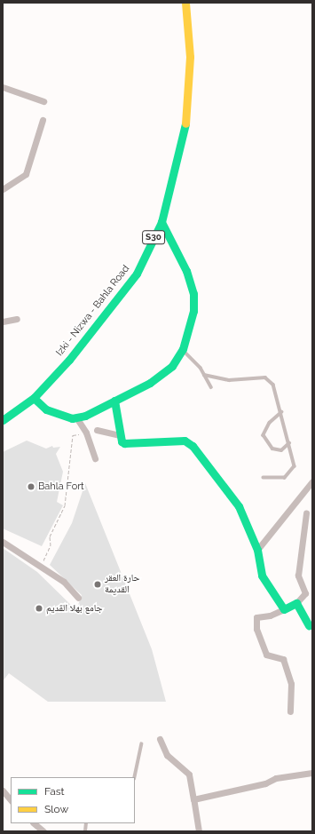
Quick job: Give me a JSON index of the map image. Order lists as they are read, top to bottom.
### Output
{
  "streets": {
    "street": ["S30", "Izki - Nizwa - Bahla Road"]
  },
  "places": ["Bahla Fort", "حارة العقر القديمة", "جامع بهلا القديم"],
  "legend": ["Fast", "Slow"]
}
